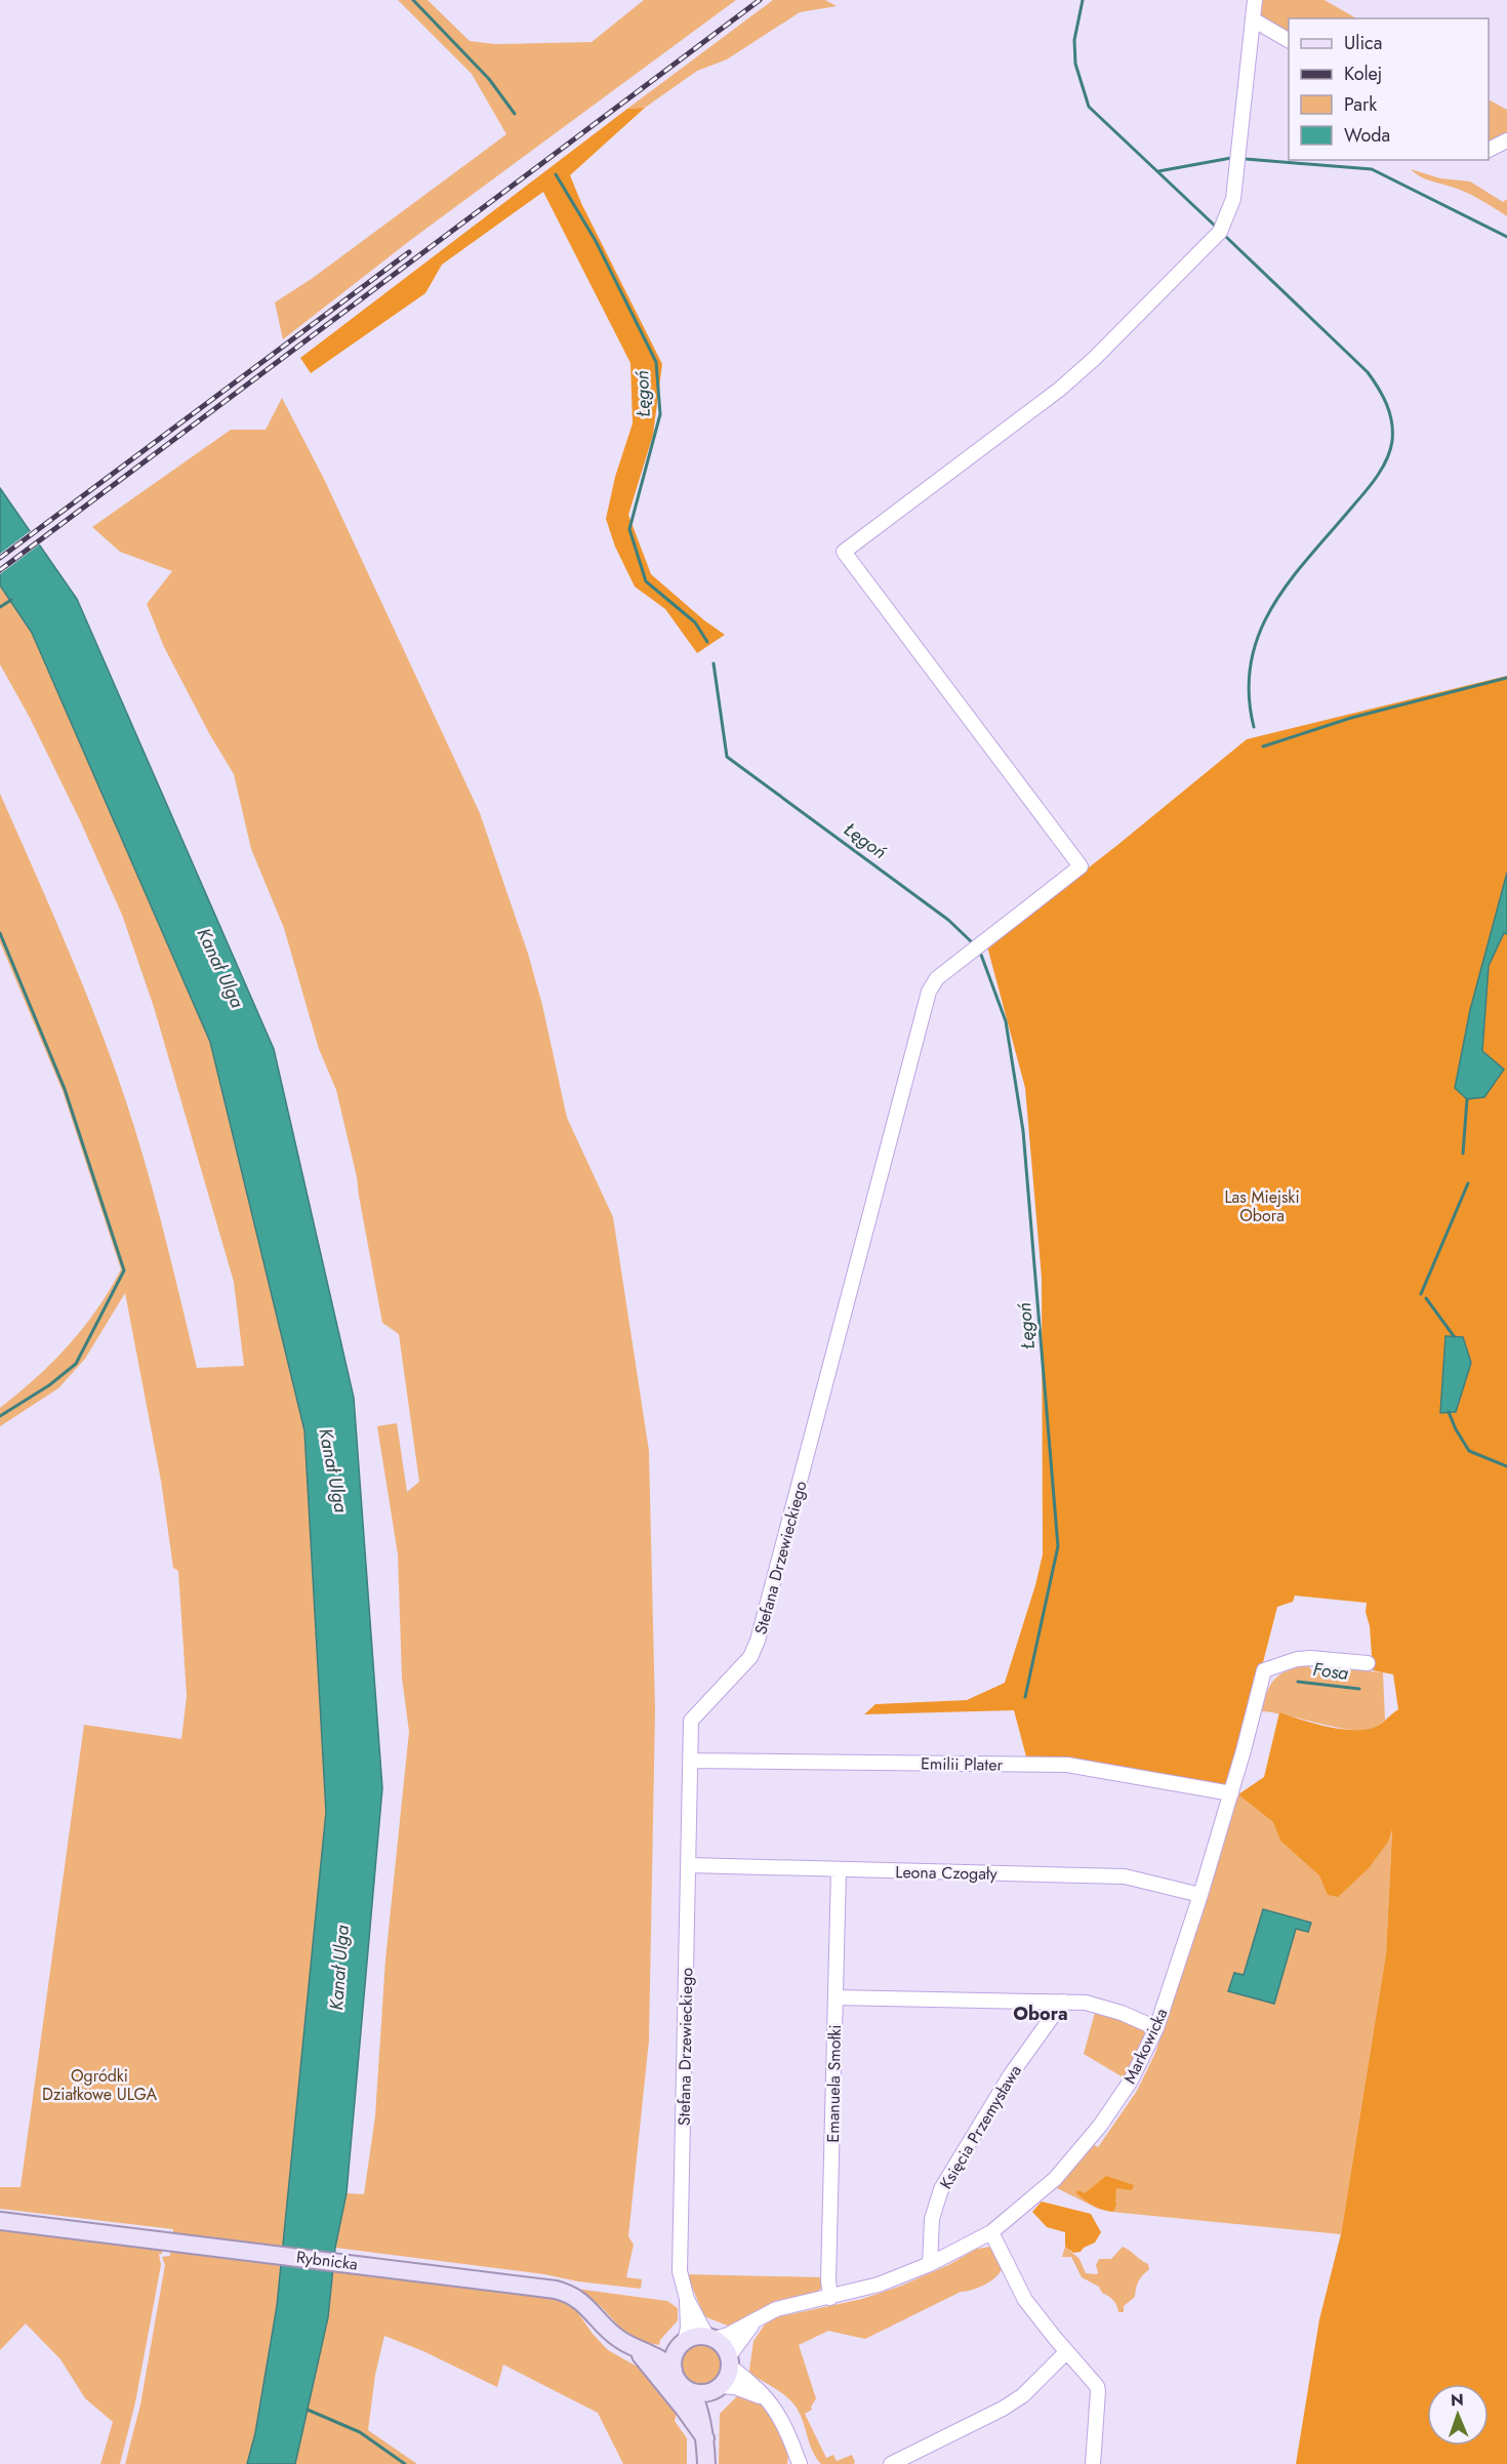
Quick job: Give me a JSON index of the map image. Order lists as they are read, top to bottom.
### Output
{
  "streets": {
    "main road": ["Rybnicka"],
    "street": [
      "Stefana Drzewieckiego",
      "Emilii Plater",
      "Leona Czogały",
      "Markowicka",
      "Emanuela Smołki",
      "Księcia Przemysława"
    ]
  },
  "crossings": [
    ["Stefana Drzewieckiego", "Emilii Plater"],
    ["Stefana Drzewieckiego", "Leona Czogały"],
    ["Stefana Drzewieckiego", "Markowicka"],
    ["Stefana Drzewieckiego", "Rybnicka"],
    ["Emilii Plater", "Markowicka"],
    ["Leona Czogały", "Markowicka"],
    ["Leona Czogały", "Emanuela Smołki"],
    ["Markowicka", "Emanuela Smołki"],
    ["Markowicka", "Księcia Przemysława"],
    ["Markowicka", "Rybnicka"]
  ],
  "districts": ["Obora"],
  "water": ["Łęgoń", "Kanał Ulga", "Fosa"],
  "parks": ["Las Miejski Obora", "Ogródki Działkowe ULGA"],
  "legend": [
    "Ulica",
    "Kolej",
    "Park",
    "Woda"
  ],
  "north": "top"
}
